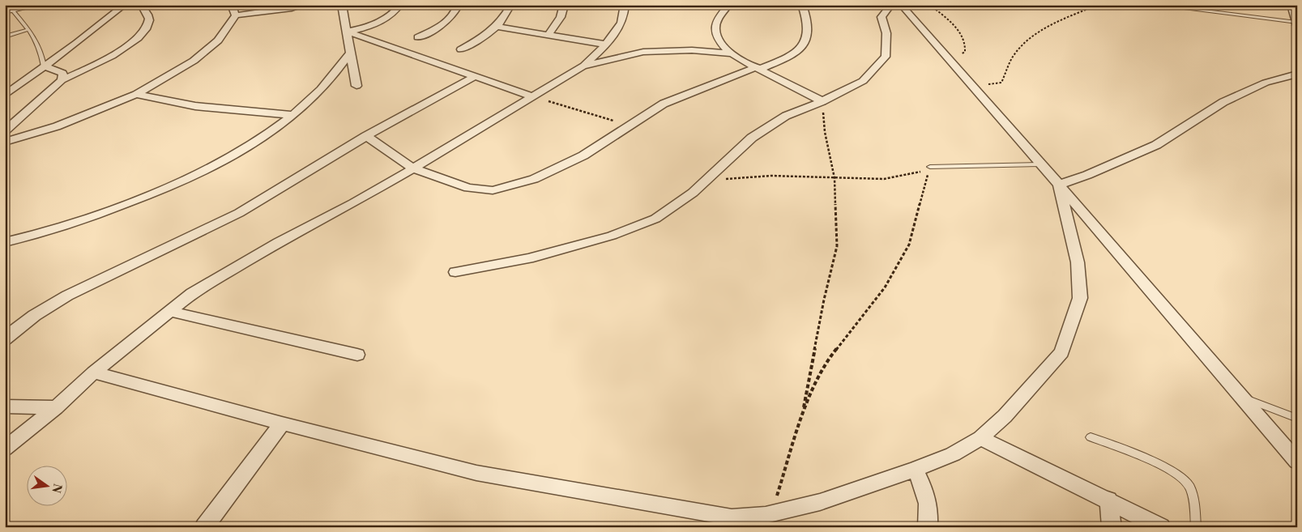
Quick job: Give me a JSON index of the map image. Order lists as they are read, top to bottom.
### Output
{
  "north": "right"
}
